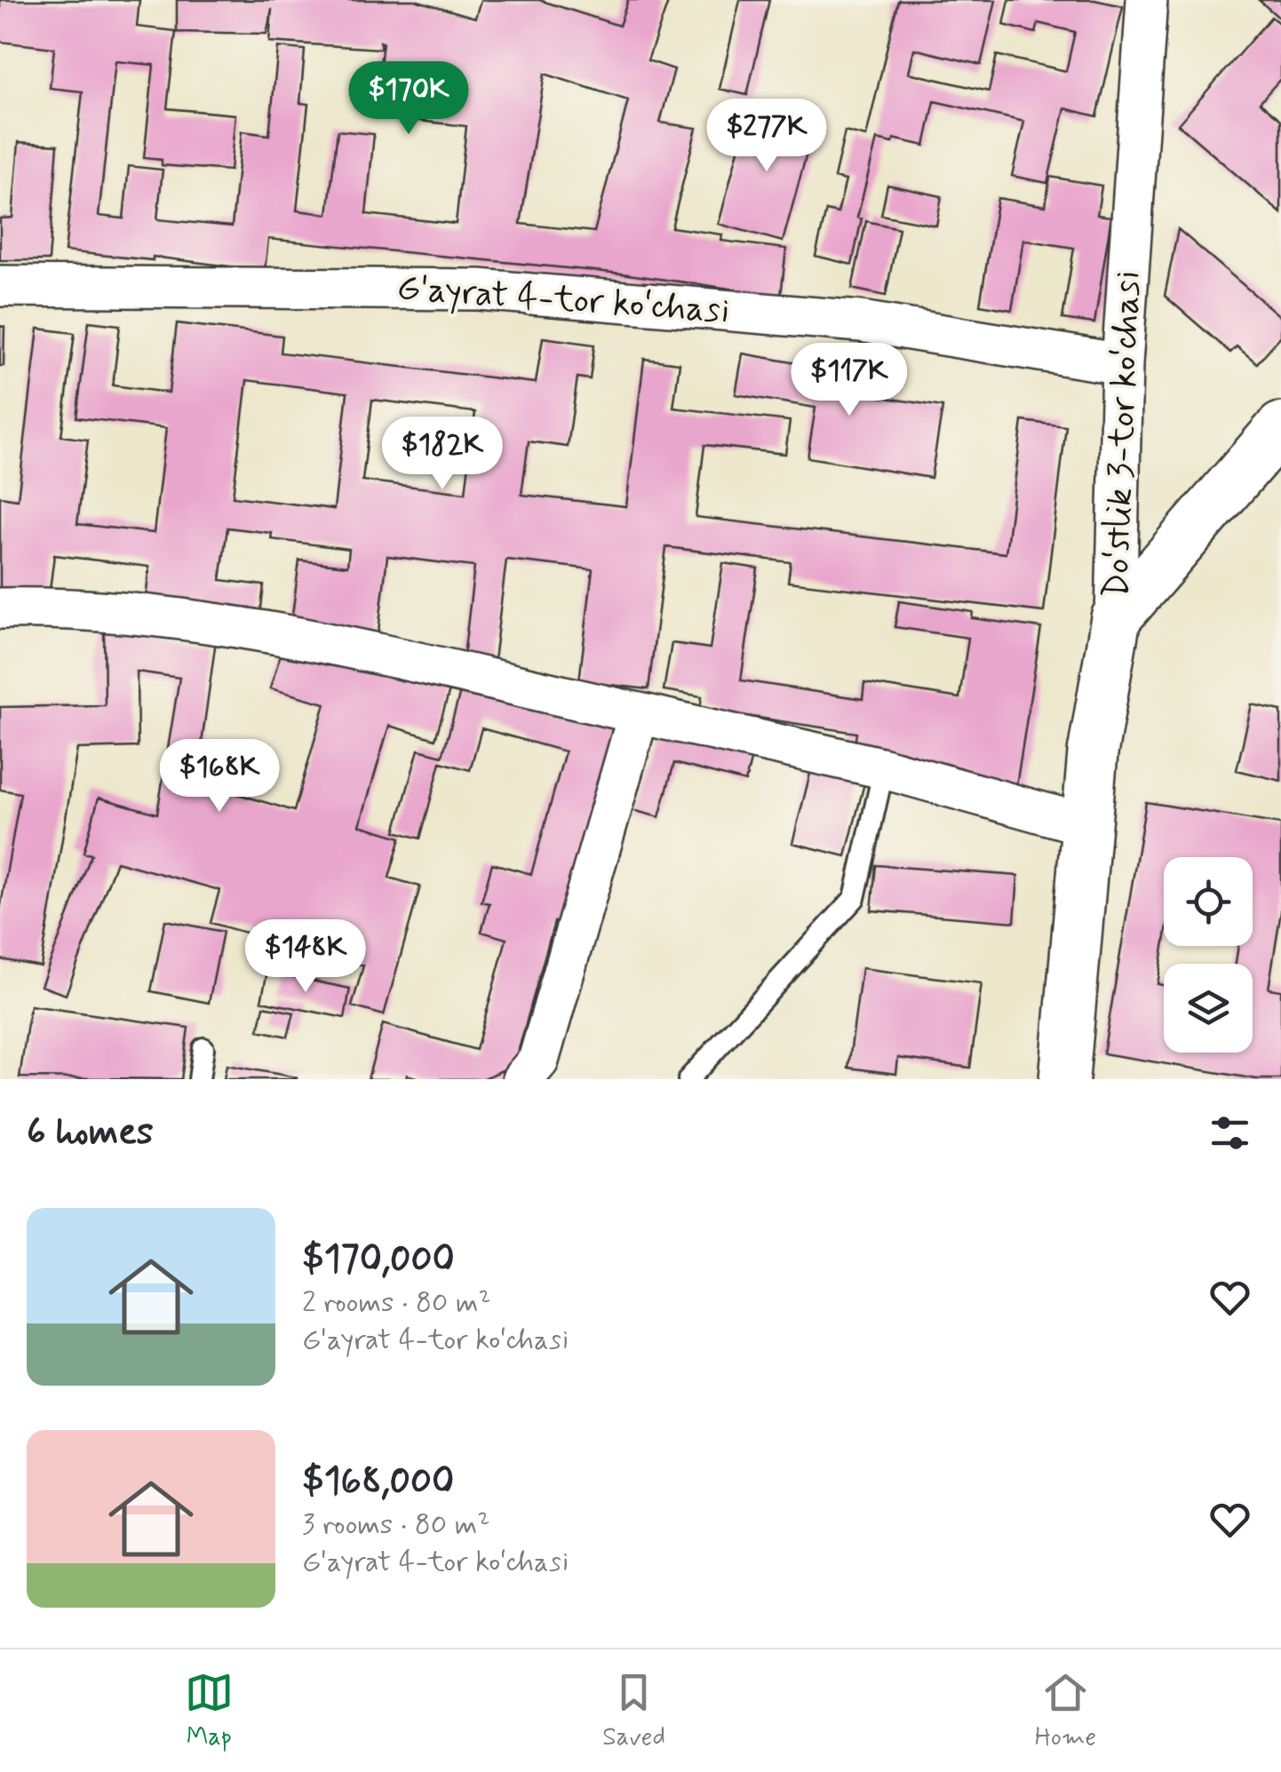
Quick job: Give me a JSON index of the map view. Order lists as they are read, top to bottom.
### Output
{
  "streets": {
    "street": ["G'ayrat 4-tor koʻchasi", "Doʻstlik 3-tor koʻchasi"]
  },
  "crossings": [
    ["G'ayrat 4-tor koʻchasi", "Doʻstlik 3-tor koʻchasi"]
  ],
  "page": {
    "price": [
      "$170K",
      "$277K",
      "$117K",
      "$182K",
      "$168K",
      "$148K"
    ],
    "heading": "6 homes",
    "list": [
      {
        "name": "$170,000",
        "note": "2 rooms · 80 m² · G'ayrat 4-tor koʻchasi"
      },
      {
        "name": "$168,000",
        "note": "3 rooms · 80 m² · G'ayrat 4-tor koʻchasi"
      }
    ],
    "tabs": ["Map", "Saved", "Home"]
  }
}
